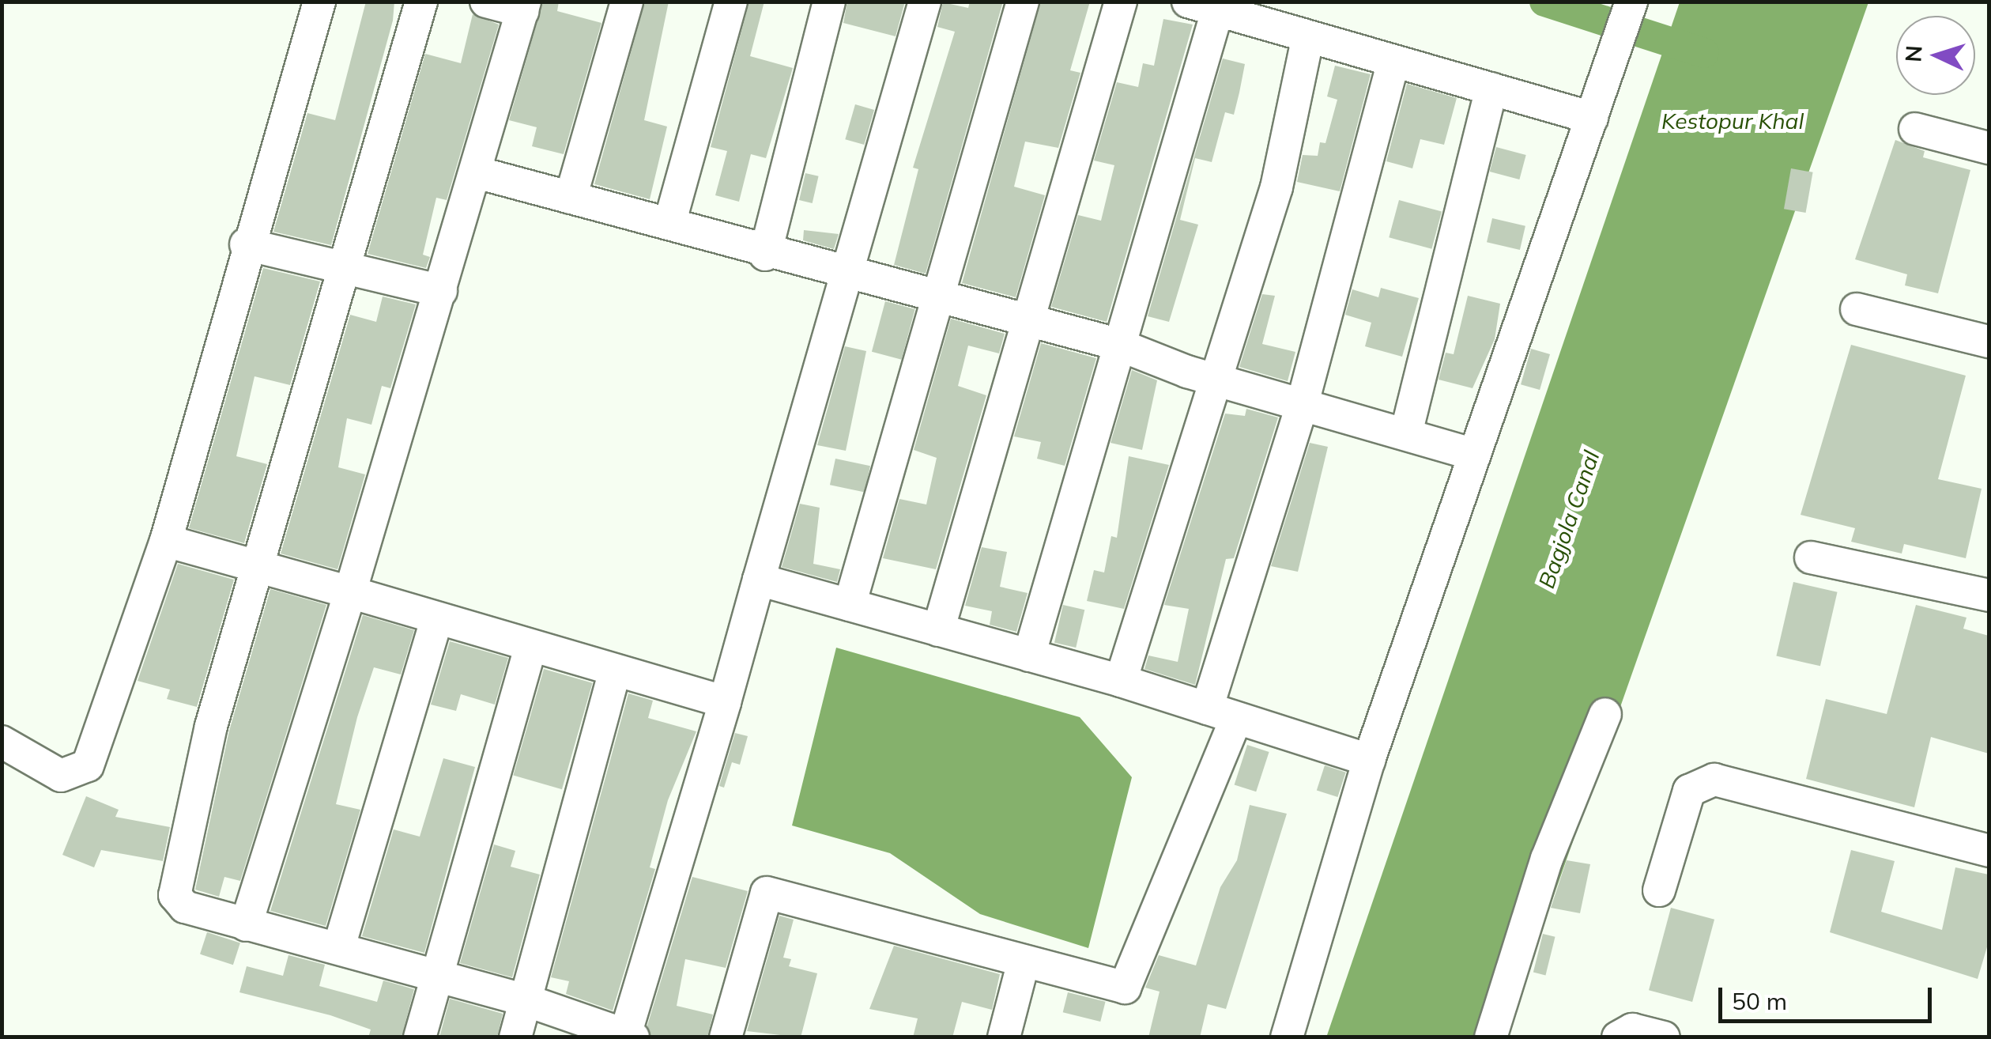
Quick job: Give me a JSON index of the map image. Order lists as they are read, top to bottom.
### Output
{
  "water": ["Kestopur Khal", "Bagjola Canal"],
  "scale_bar": "50 m",
  "north": "left"
}
